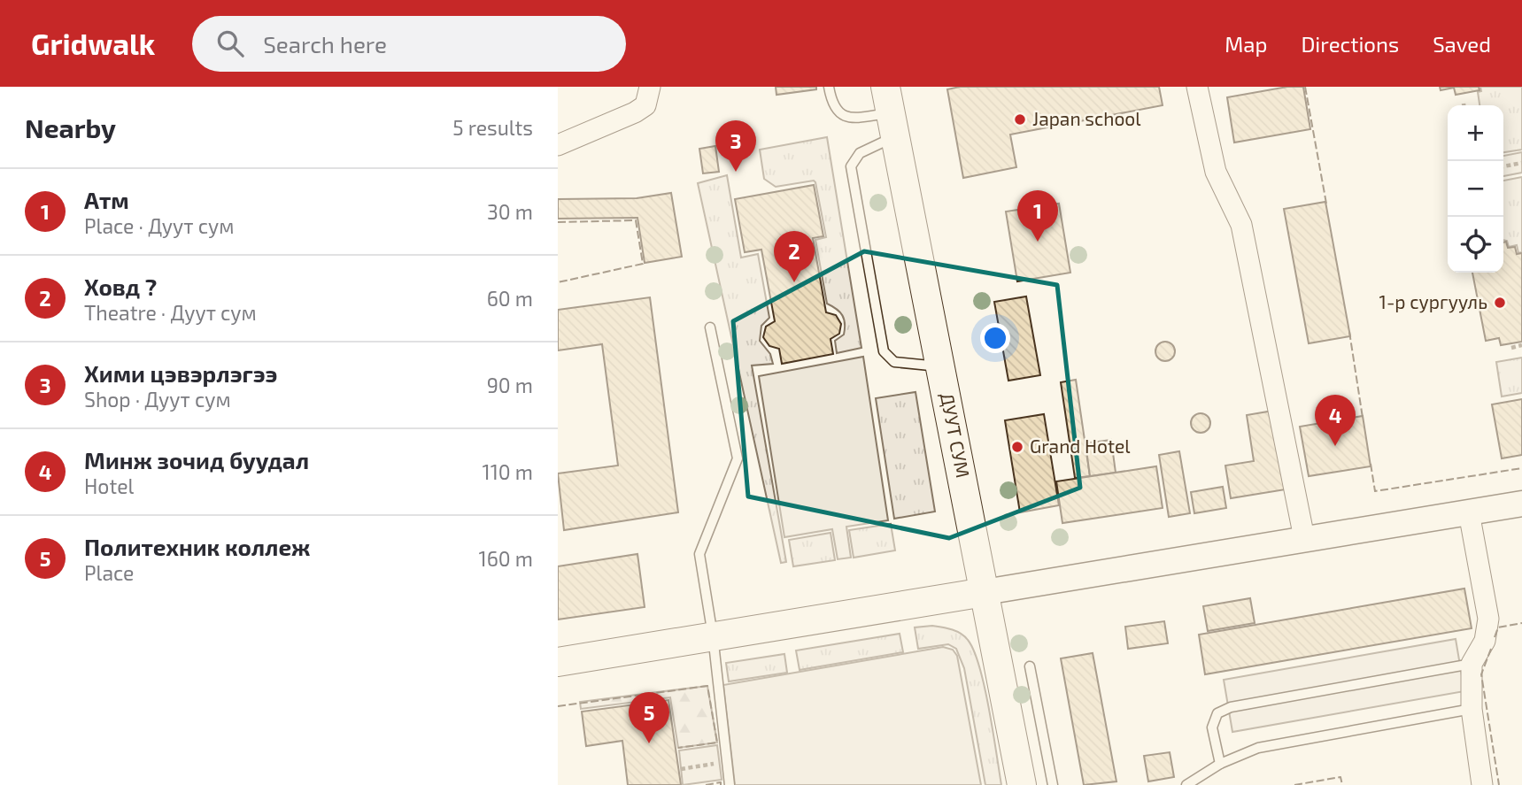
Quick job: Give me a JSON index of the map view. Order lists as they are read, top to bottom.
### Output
{
  "streets": {
    "main road": ["ДУУТ СУМ"]
  },
  "places": ["Japan school", "1-р сургууль", "Grand Hotel"],
  "page": {
    "header": "Gridwalk",
    "search": "Search here",
    "nav": ["Map", "Directions", "Saved"],
    "heading": ["Nearby", "5 results"],
    "map_buttons": ["+", "−"],
    "pins": [
      "3",
      "1",
      "2",
      "4",
      "5"
    ],
    "list": [
      {
        "mark": "1",
        "name": "Атм",
        "note": "Place · Дуут сум",
        "value": "30 m"
      },
      {
        "mark": "2",
        "name": "Ховд ?",
        "note": "Theatre · Дуут сум",
        "value": "60 m"
      },
      {
        "mark": "3",
        "name": "Хими цэвэрлэгээ",
        "note": "Shop · Дуут сум",
        "value": "90 m"
      },
      {
        "mark": "4",
        "name": "Минж зочид буудал",
        "note": "Hotel",
        "value": "110 m"
      },
      {
        "mark": "5",
        "name": "Политехник коллеж",
        "note": "Place",
        "value": "160 m"
      }
    ]
  }
}
